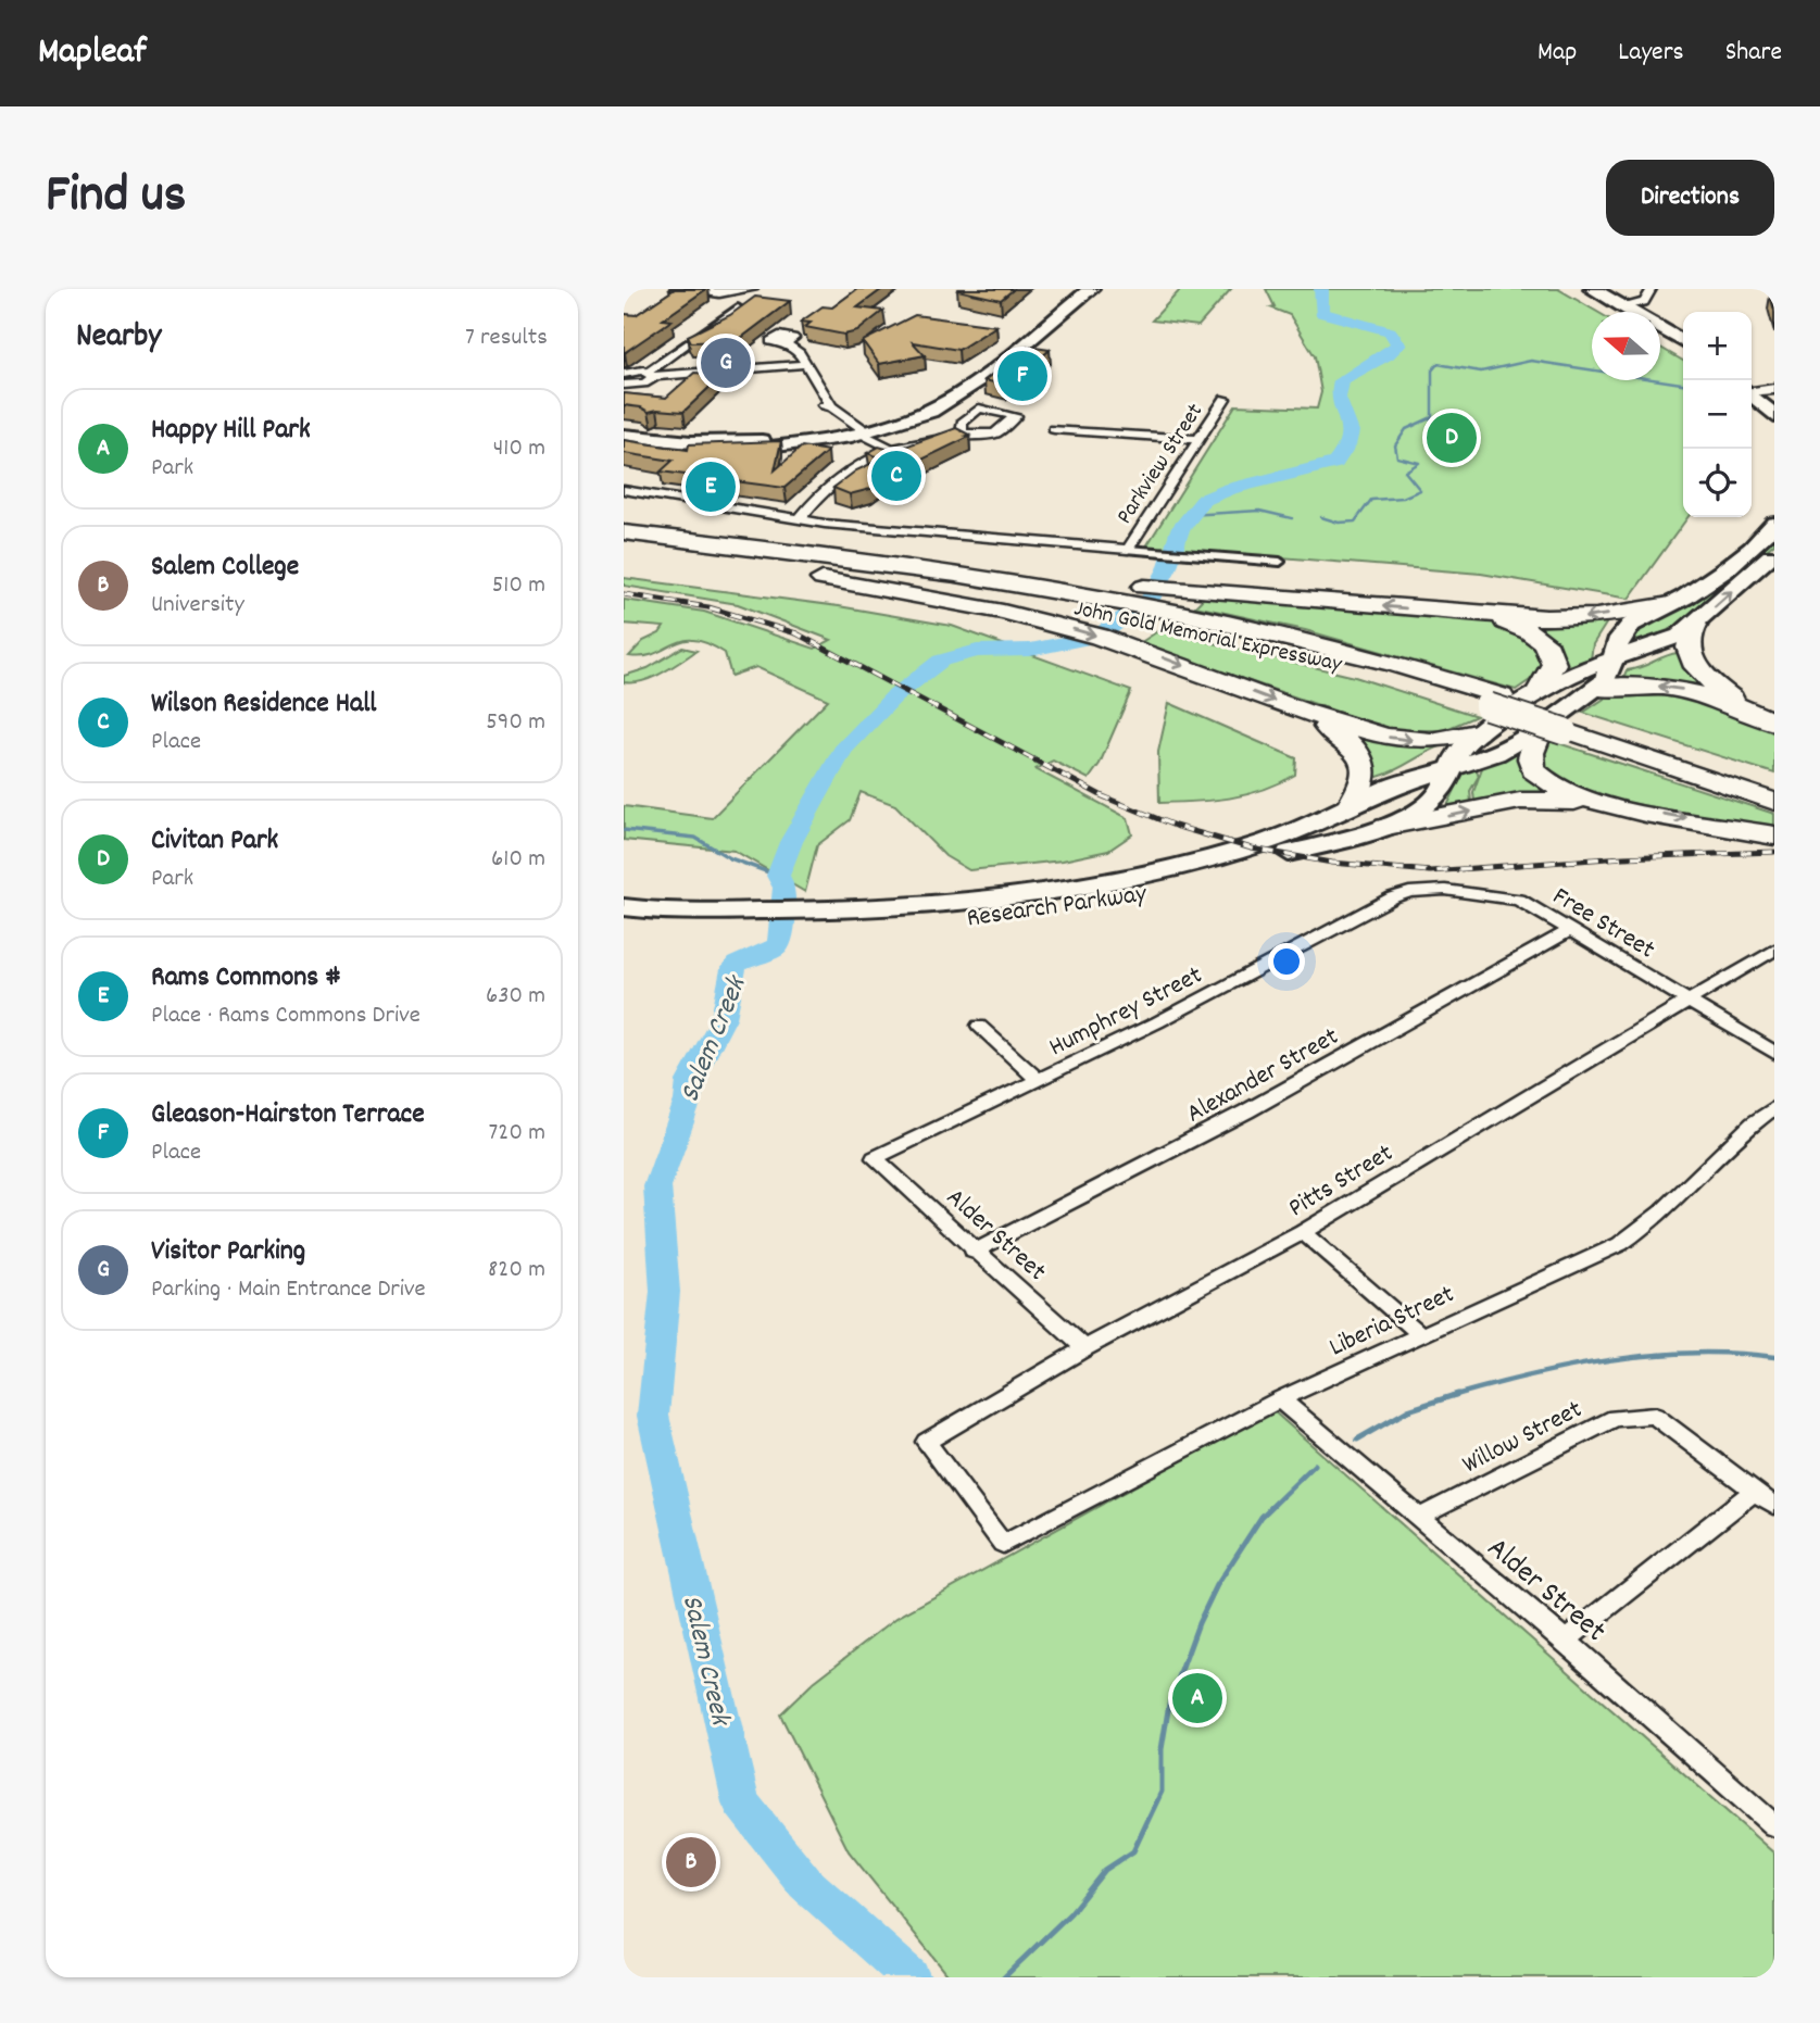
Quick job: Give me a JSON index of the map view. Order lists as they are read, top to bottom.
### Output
{
  "streets": {
    "highway": ["John Gold Memorial Expressway"],
    "main road": ["Research Parkway"],
    "street": [
      "Parkview Street",
      "Free Street",
      "Humphrey Street",
      "Alexander Street",
      "Pitts Street",
      "Alder Street",
      "Liberia Street",
      "Willow Street"
    ]
  },
  "crossings": [
    ["John Gold Memorial Expressway", "Research Parkway"],
    ["Free Street", "Humphrey Street"],
    ["Free Street", "Alexander Street"],
    ["Free Street", "Pitts Street"],
    ["Humphrey Street", "Alder Street"],
    ["Alexander Street", "Alder Street"],
    ["Pitts Street", "Alder Street"],
    ["Pitts Street", "Liberia Street"],
    ["Alder Street", "Liberia Street"],
    ["Alder Street", "Willow Street"]
  ],
  "water": ["Salem Creek"],
  "north": "left",
  "page": {
    "header": "Mapleaf",
    "nav": ["Map", "Layers", "Share"],
    "title": "Find us",
    "buttons": "Directions",
    "heading": ["Nearby", "7 results"],
    "map_buttons": ["+", "−"],
    "pins": [
      "G",
      "F",
      "D",
      "C",
      "E",
      "A",
      "B"
    ],
    "list": [
      {
        "mark": "A",
        "name": "Happy Hill Park",
        "note": "Park",
        "value": "410 m"
      },
      {
        "mark": "B",
        "name": "Salem College",
        "note": "University",
        "value": "510 m"
      },
      {
        "mark": "C",
        "name": "Wilson Residence Hall",
        "note": "Place",
        "value": "590 m"
      },
      {
        "mark": "D",
        "name": "Civitan Park",
        "note": "Park",
        "value": "610 m"
      },
      {
        "mark": "E",
        "name": "Rams Commons #",
        "note": "Place · Rams Commons Drive",
        "value": "630 m"
      },
      {
        "mark": "F",
        "name": "Gleason-Hairston Terrace",
        "note": "Place",
        "value": "720 m"
      },
      {
        "mark": "G",
        "name": "Visitor Parking",
        "note": "Parking · Main Entrance Drive",
        "value": "820 m"
      }
    ]
  }
}
